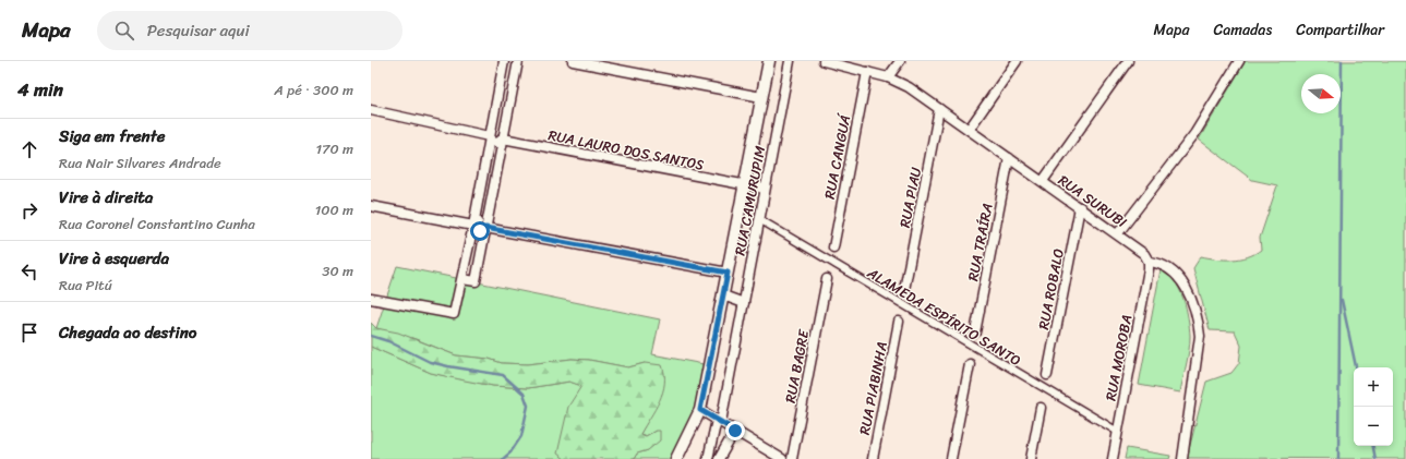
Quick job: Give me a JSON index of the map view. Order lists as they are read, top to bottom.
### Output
{
  "streets": {
    "street": [
      "RUA LAURO DOS SANTOS",
      "RUA CANGUÁ",
      "RUA PIAU",
      "RUA CAMURUPIM",
      "RUA SURUBI",
      "RUA TRAÍRA",
      "RUA ROBALO",
      "ALAMEDA ESPÍRITO SANTO",
      "RUA MOROBA",
      "RUA BAGRE",
      "RUA PIABINHA"
    ]
  },
  "crossings": [
    ["RUA LAURO DOS SANTOS", "RUA CAMURUPIM"],
    ["RUA CANGUÁ", "RUA SURUBI"],
    ["RUA PIAU", "RUA SURUBI"],
    ["RUA CAMURUPIM", "ALAMEDA ESPÍRITO SANTO"],
    ["RUA SURUBI", "RUA TRAÍRA"],
    ["RUA SURUBI", "RUA ROBALO"],
    ["RUA SURUBI", "RUA MOROBA"],
    ["ALAMEDA ESPÍRITO SANTO", "RUA MOROBA"]
  ],
  "north": "right",
  "page": {
    "header": "Mapa",
    "search": "Pesquisar aqui",
    "nav": ["Mapa", "Camadas", "Compartilhar"],
    "heading": ["4 min", "A pé · 300 m"],
    "list": [
      ["Siga em frente", "Rua Nair Silvares Andrade", "170 m"],
      ["Vire à direita", "Rua Coronel Constantino Cunha", "100 m"],
      ["Vire à esquerda", "Rua Pitú", "30 m"],
      "Chegada ao destino"
    ],
    "map_buttons": ["+", "−"]
  }
}
